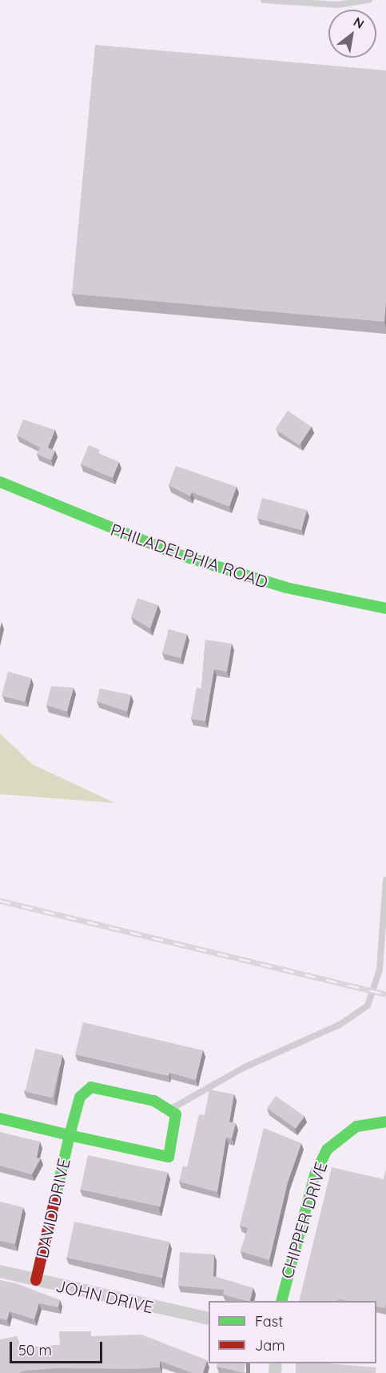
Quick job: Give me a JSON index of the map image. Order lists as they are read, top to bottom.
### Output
{
  "streets": {
    "street": [
      "PHILADELPHIA ROAD",
      "DAVID DRIVE",
      "CHIPPER DRIVE",
      "JOHN DRIVE"
    ]
  },
  "crossings": [
    ["DAVID DRIVE", "JOHN DRIVE"]
  ],
  "legend": ["Fast", "Jam"],
  "scale_bar": "50 m",
  "north": "top right"
}
